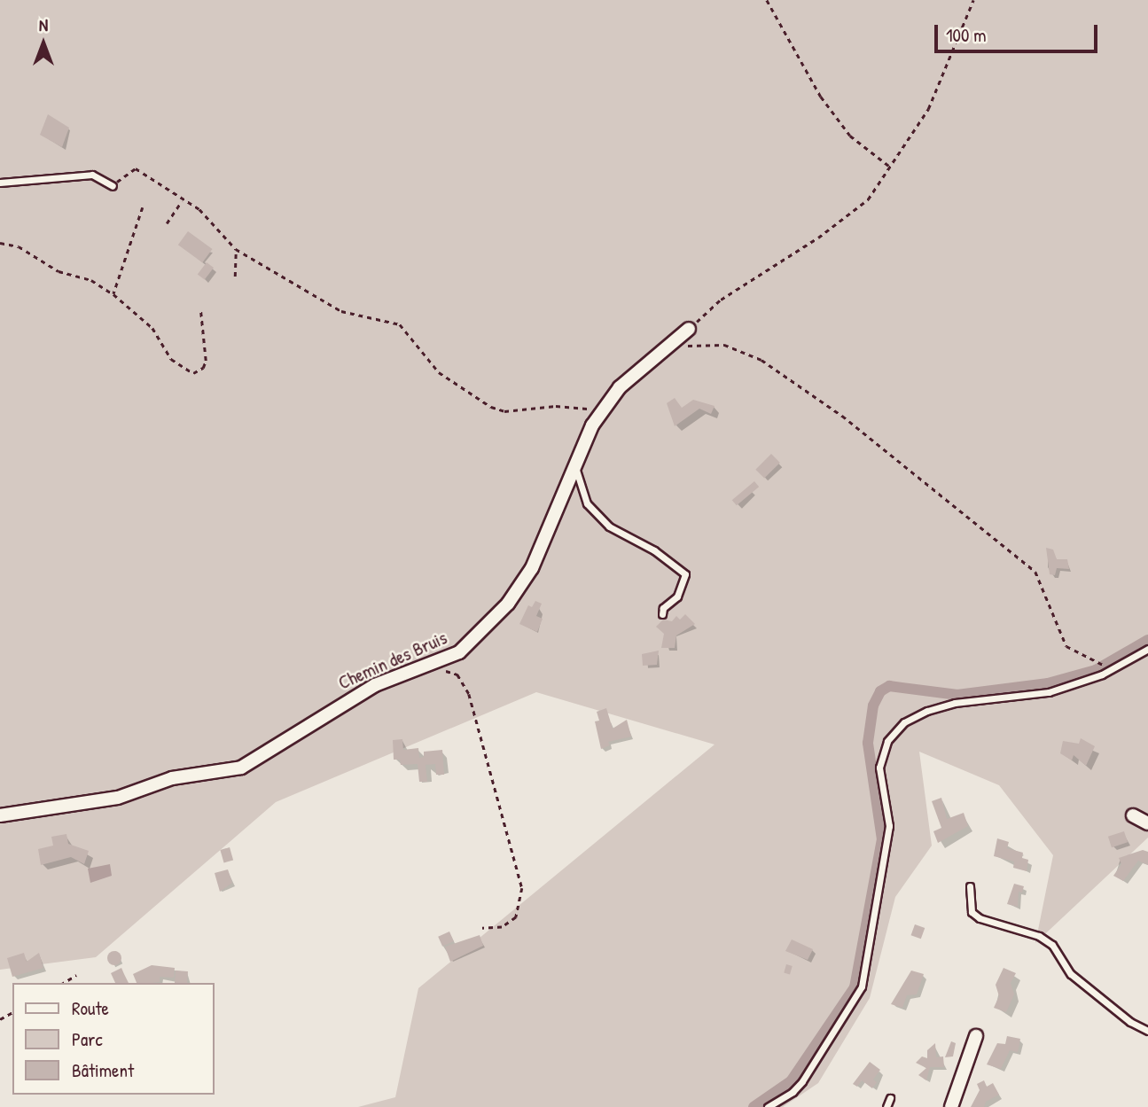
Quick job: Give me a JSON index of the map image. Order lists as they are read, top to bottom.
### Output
{
  "streets": {
    "street": ["Chemin des Bruis"]
  },
  "legend": ["Route", "Parc", "Bâtiment"],
  "scale_bar": "100 m",
  "north": "top"
}
